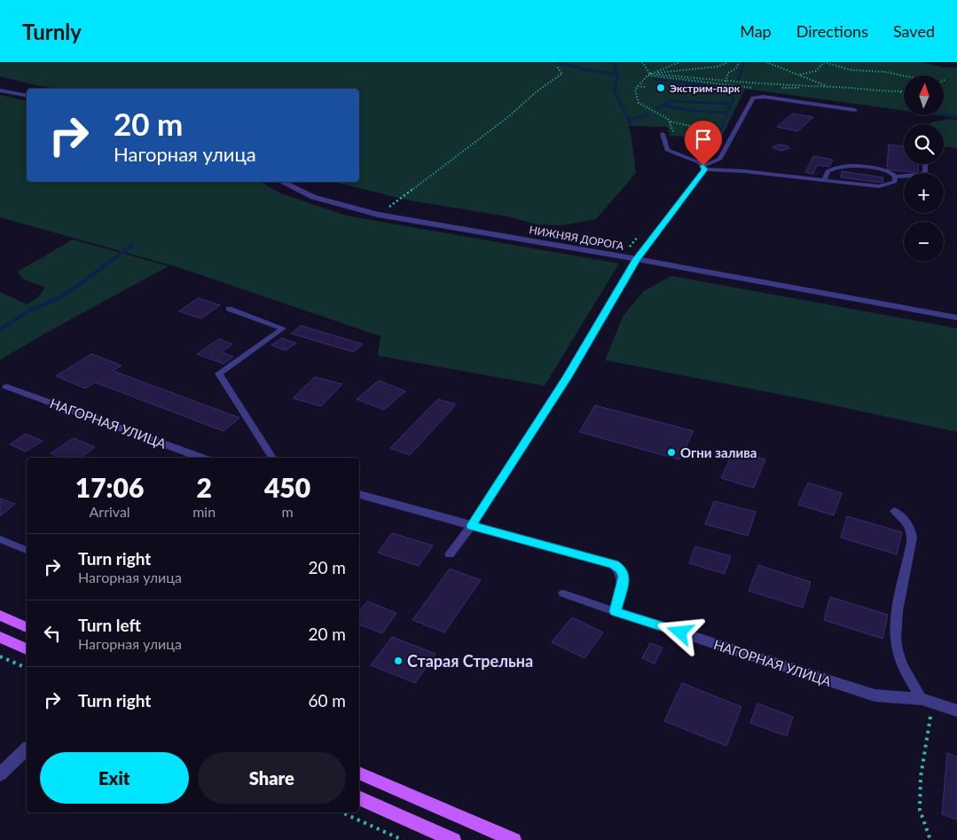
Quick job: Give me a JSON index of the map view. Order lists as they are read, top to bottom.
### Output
{
  "streets": {
    "street": ["НИЖНЯЯ ДОРОГА", "НАГОРНАЯ УЛИЦА"]
  },
  "places": ["Экстрим-парк", "Огни залива", "Старая Стрельна"],
  "north": "top",
  "page": {
    "header": "Turnly",
    "nav": ["Map", "Directions", "Saved"],
    "map_buttons": ["+", "−"],
    "turn": ["20 m", "Нагорная улица"],
    "eta": [
      "17:06",
      "Arrival",
      "2",
      "min",
      "450",
      "m"
    ],
    "list": [
      {
        "name": "Turn right",
        "note": "Нагорная улица",
        "value": "20 m"
      },
      {
        "name": "Turn left",
        "note": "Нагорная улица",
        "value": "20 m"
      },
      {
        "name": "Turn right",
        "value": "60 m"
      }
    ],
    "buttons": ["Exit", "Share"]
  }
}
